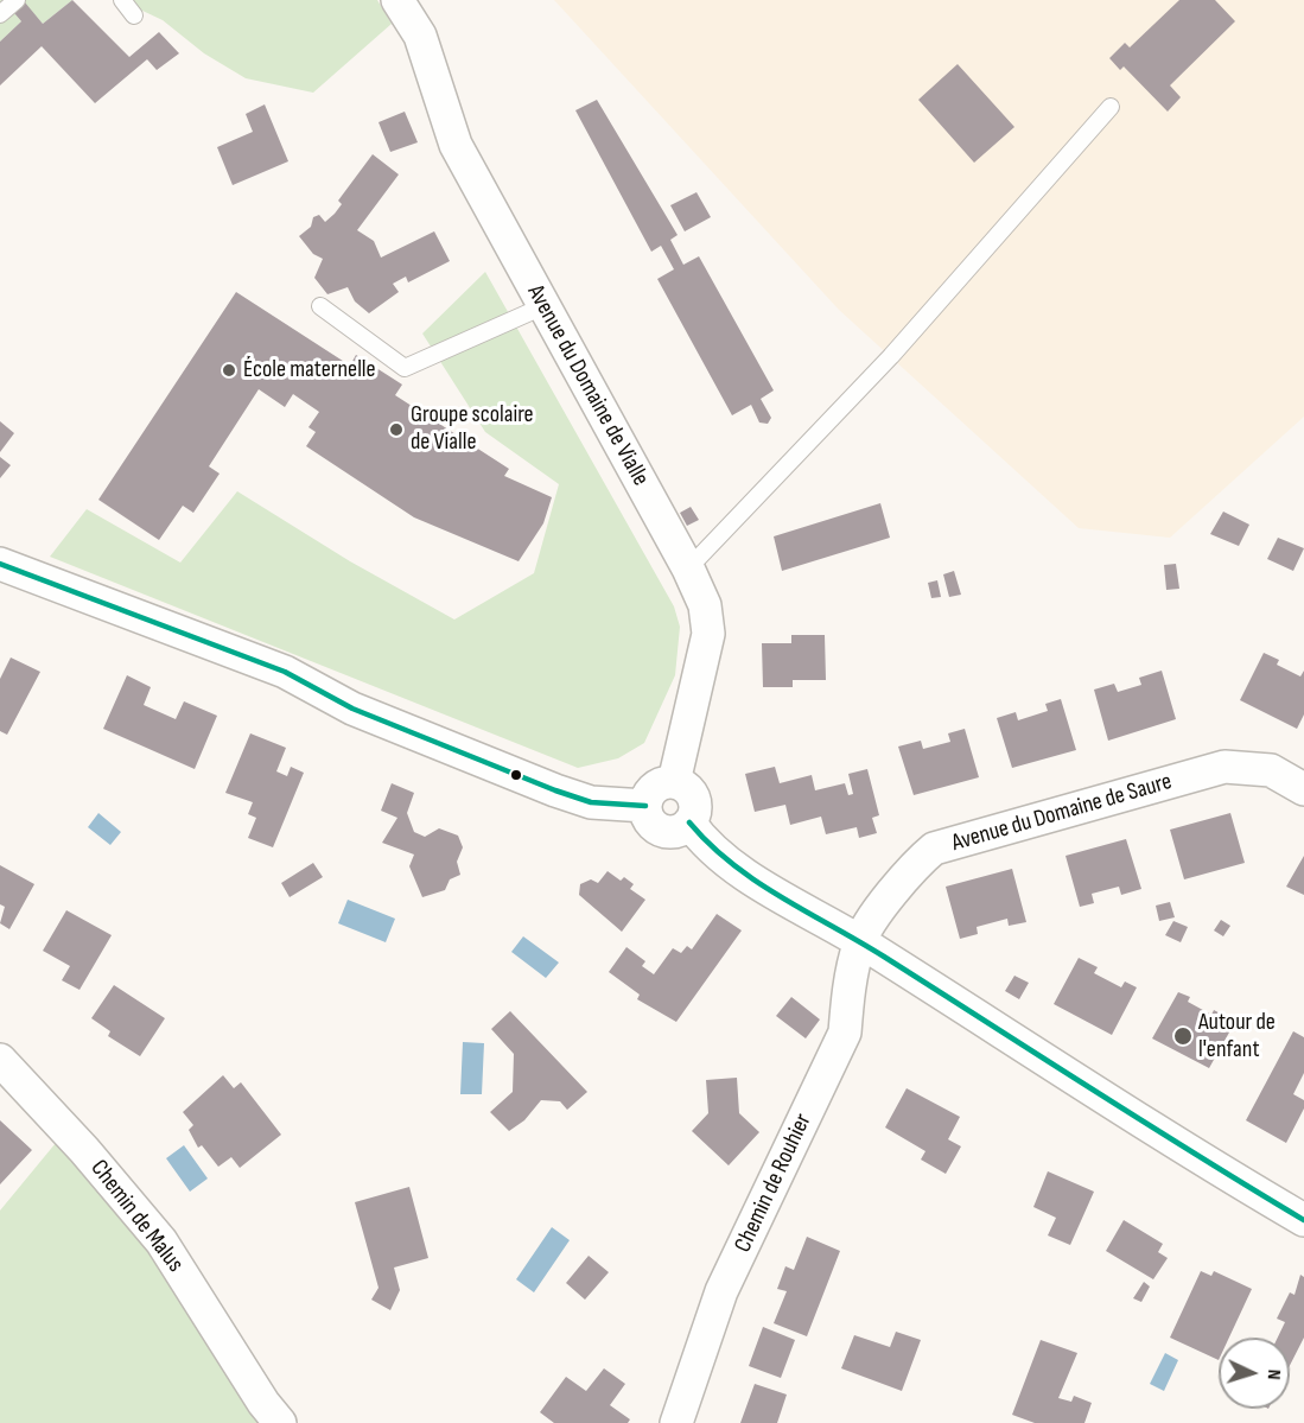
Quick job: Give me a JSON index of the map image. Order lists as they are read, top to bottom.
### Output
{
  "streets": {
    "street": [
      "Avenue du Domaine de Vialle",
      "Avenue du Domaine de Saure",
      "Chemin de Rouhier",
      "Chemin de Malus"
    ]
  },
  "crossings": [
    ["Avenue du Domaine de Saure", "Chemin de Rouhier"]
  ],
  "places": ["École maternelle", "Groupe scolaire de Vialle", "Autour de l'enfant"],
  "north": "right"
}
